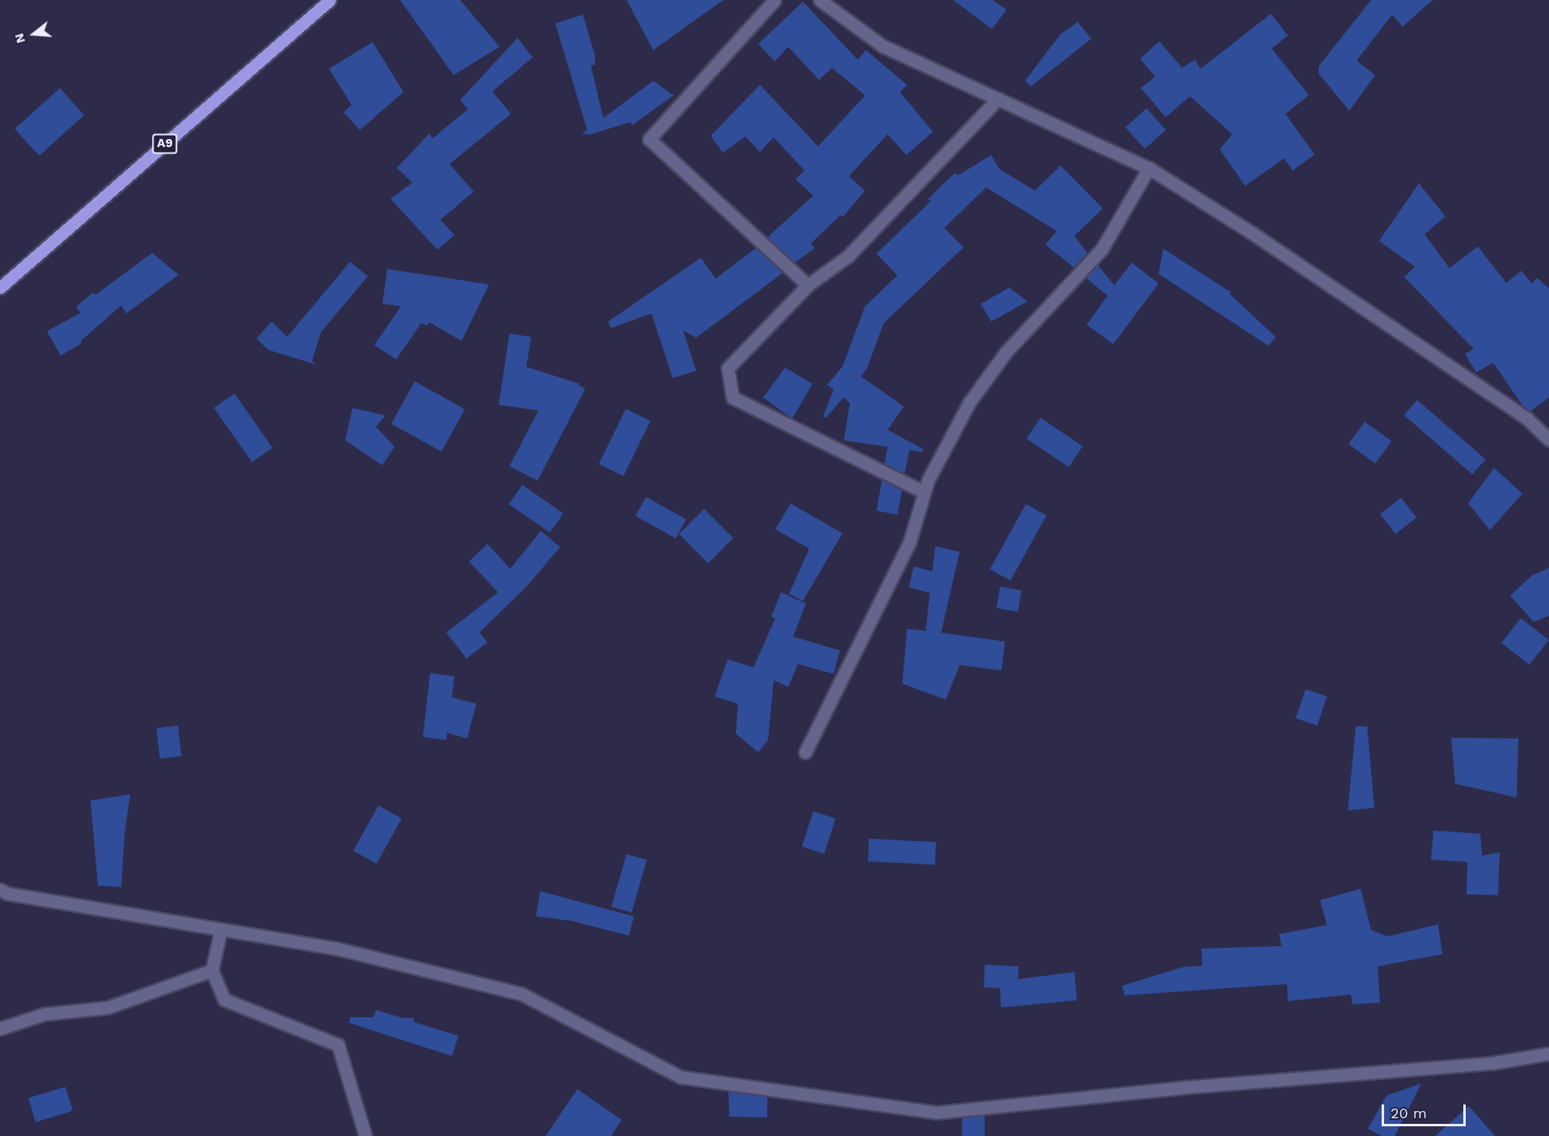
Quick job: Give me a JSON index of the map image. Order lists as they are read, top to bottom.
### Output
{
  "streets": {
    "main road": ["A9"]
  },
  "scale_bar": "20 m",
  "north": "left"
}
